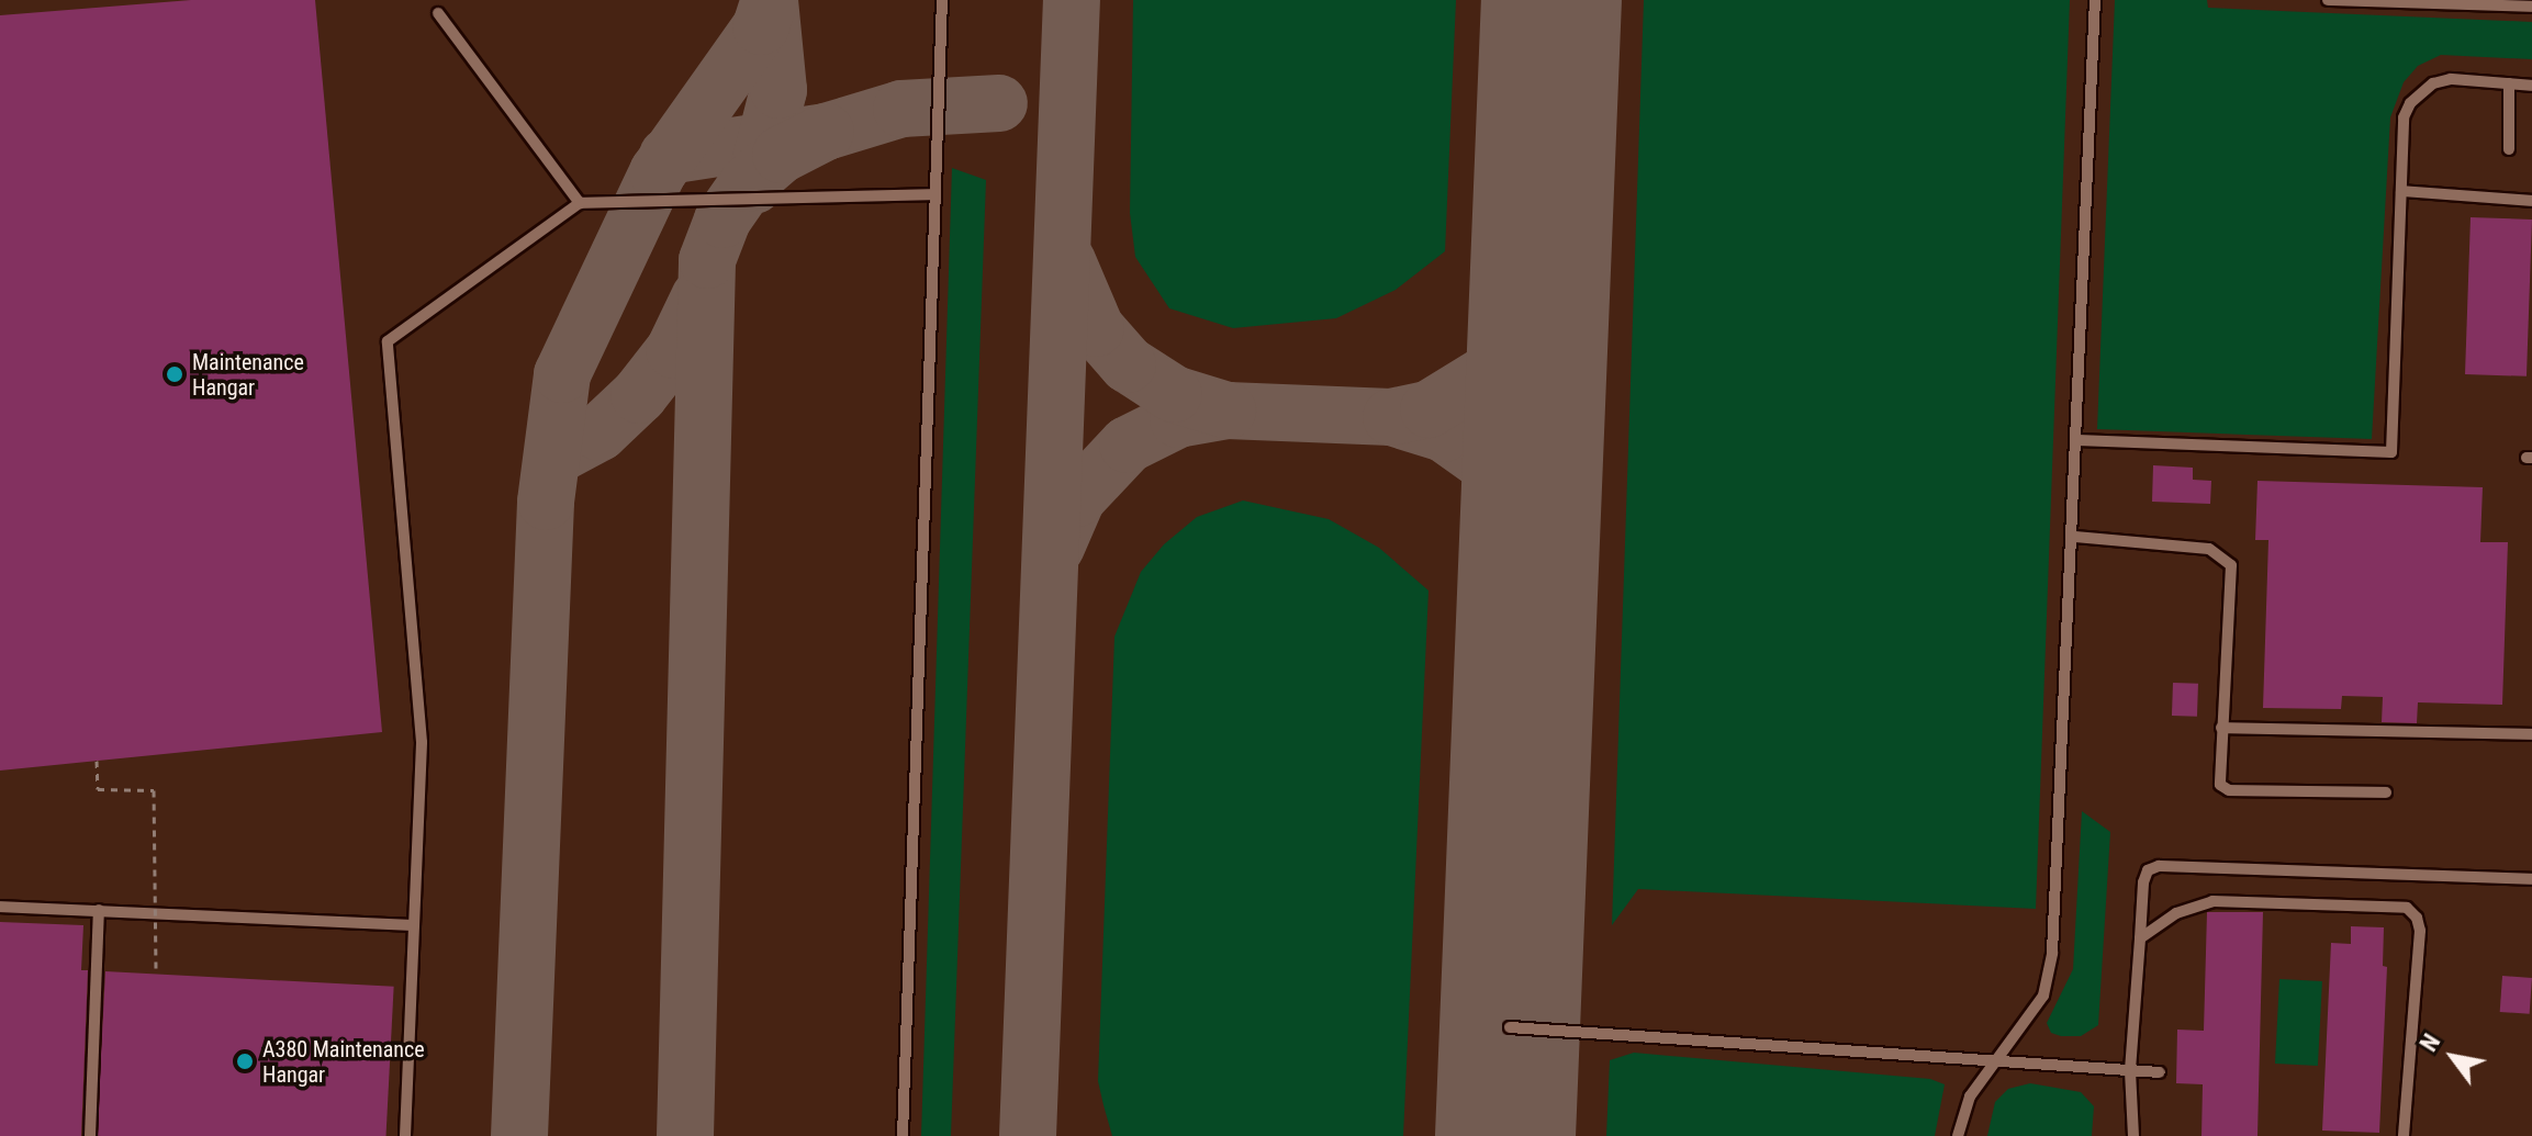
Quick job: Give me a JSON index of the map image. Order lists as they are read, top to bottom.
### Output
{
  "places": ["Maintenance Hangar", "A380 Maintenance Hangar"],
  "north": "top left"
}
